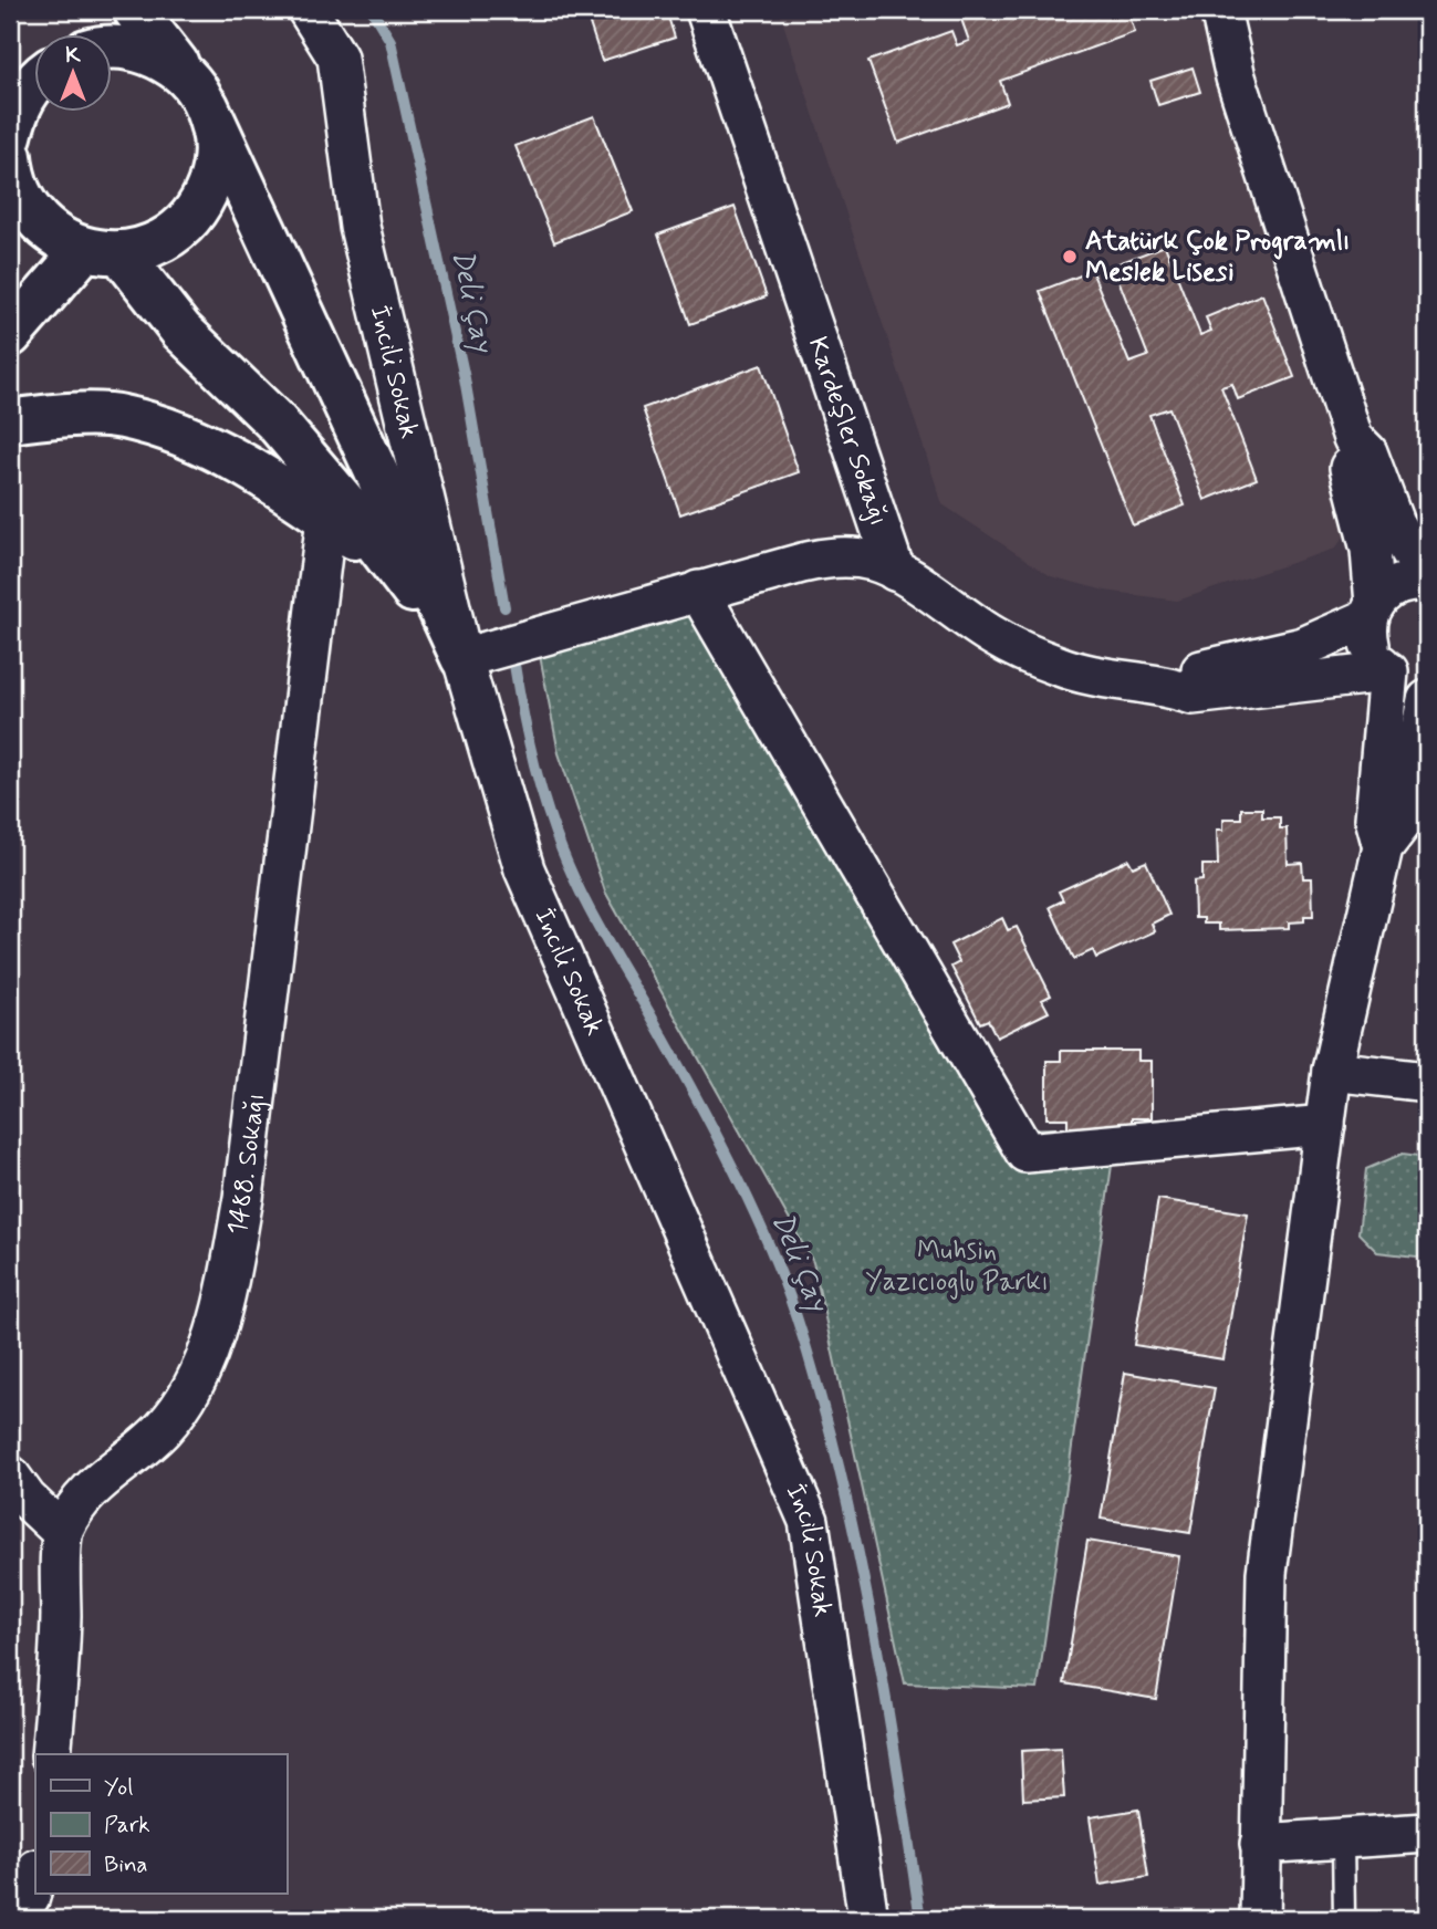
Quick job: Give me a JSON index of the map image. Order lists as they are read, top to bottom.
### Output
{
  "streets": {
    "street": ["İncili Sokak", "Kardeşler Sokağı", "1488. Sokağı"]
  },
  "water": ["Deli Çay"],
  "parks": ["Muhsin Yazıcıoglu Parkı"],
  "places": ["Atatürk Çok Programlı Meslek Lisesi"],
  "legend": ["Yol", "Park", "Bina"],
  "north": "top"
}
